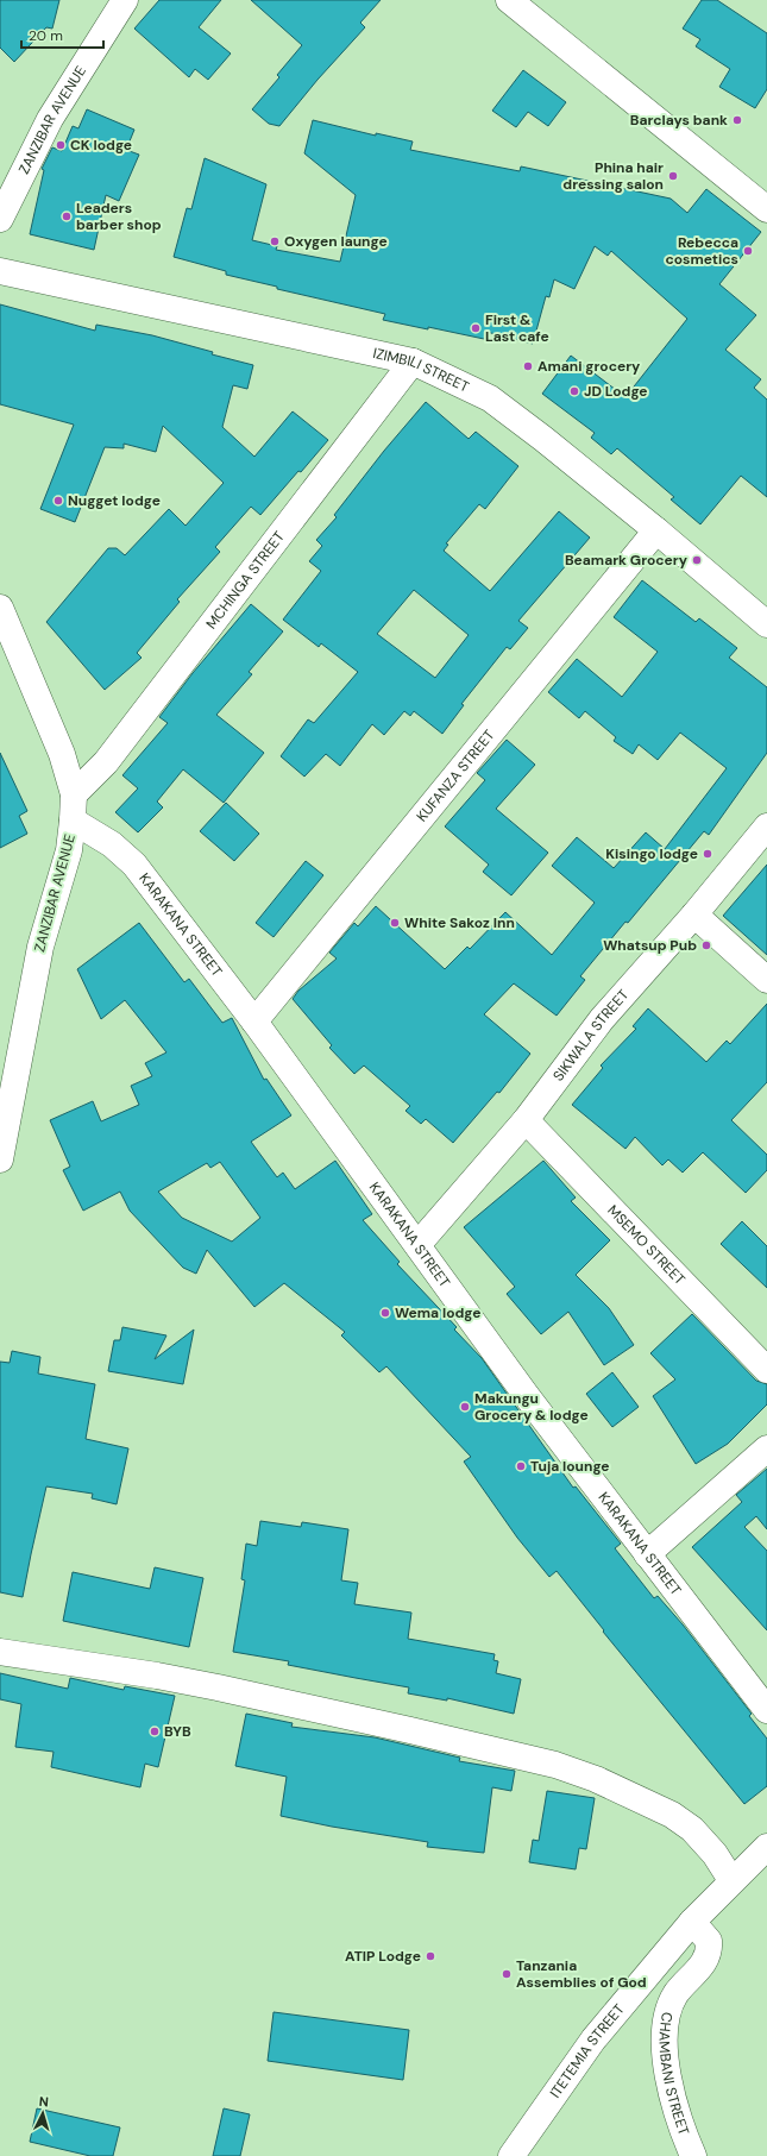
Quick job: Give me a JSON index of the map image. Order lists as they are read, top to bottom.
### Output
{
  "streets": {
    "street": [
      "ZANZIBAR AVENUE",
      "IZIMBILI STREET",
      "MCHINGA STREET",
      "KUFANZA STREET",
      "KARAKANA STREET",
      "SIKWALA STREET",
      "MSEMO STREET",
      "ITETEMIA STREET",
      "CHAMBANI STREET"
    ]
  },
  "crossings": [
    ["ZANZIBAR AVENUE", "MCHINGA STREET"],
    ["ZANZIBAR AVENUE", "KARAKANA STREET"],
    ["IZIMBILI STREET", "MCHINGA STREET"],
    ["IZIMBILI STREET", "KUFANZA STREET"],
    ["KUFANZA STREET", "KARAKANA STREET"],
    ["KARAKANA STREET", "SIKWALA STREET"],
    ["SIKWALA STREET", "MSEMO STREET"],
    ["ITETEMIA STREET", "CHAMBANI STREET"]
  ],
  "places": [
    "Barclays bank",
    "CK lodge",
    "Phina hair dressing salon",
    "Leaders barber shop",
    "Oxygen launge",
    "Rebecca cosmetics",
    "First & Last cafe",
    "Amani grocery",
    "JD Lodge",
    "Nugget lodge",
    "Beamark Grocery",
    "Kisingo lodge",
    "White Sakoz Inn",
    "Whatsup Pub",
    "Wema lodge",
    "Makungu Grocery & lodge",
    "Tuja lounge",
    "BYB",
    "ATIP Lodge",
    "Tanzania Assemblies of God"
  ],
  "scale_bar": "20 m",
  "north": "top"
}
